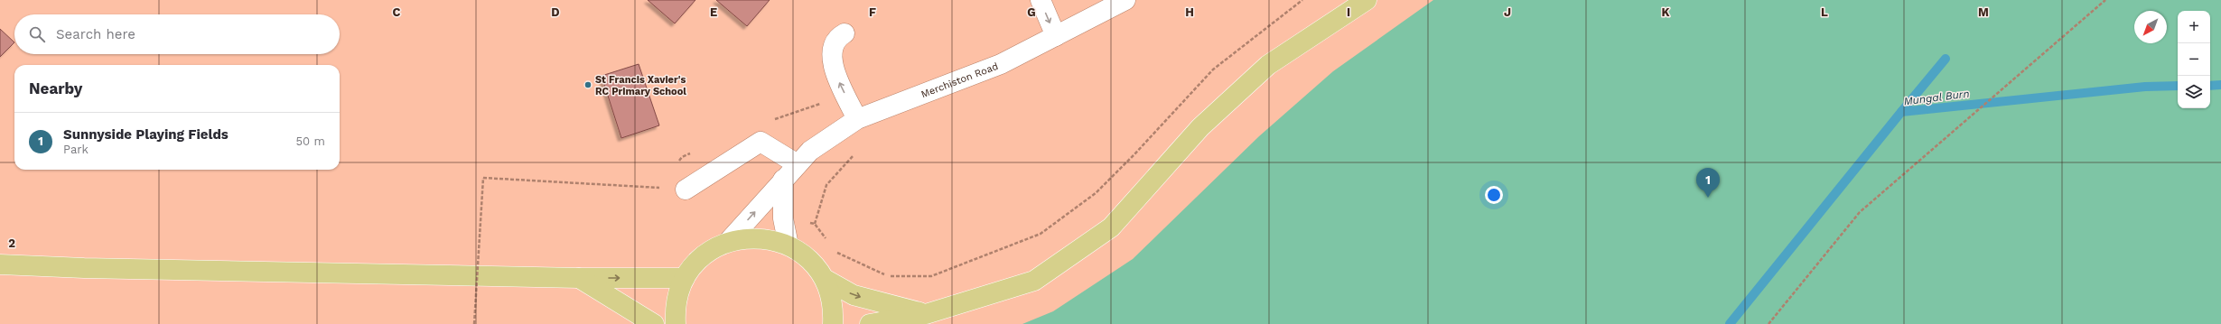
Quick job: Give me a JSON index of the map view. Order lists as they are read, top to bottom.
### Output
{
  "streets": {
    "street": ["Merchiston Road"]
  },
  "water": ["Mungal Burn"],
  "places": ["St Francis Xavier's RC Primary School"],
  "north": "bottom left",
  "page": {
    "map_buttons": ["+", "−"],
    "search": "Search here",
    "heading": "Nearby",
    "list": [
      {
        "mark": "1",
        "name": "Sunnyside Playing Fields",
        "note": "Park",
        "value": "50 m"
      }
    ],
    "pins": "1"
  },
  "grid": {
    "columns": [
      "C",
      "D",
      "E",
      "F",
      "G",
      "H",
      "I",
      "J",
      "K",
      "L",
      "M"
    ],
    "rows": ["2"]
  }
}
